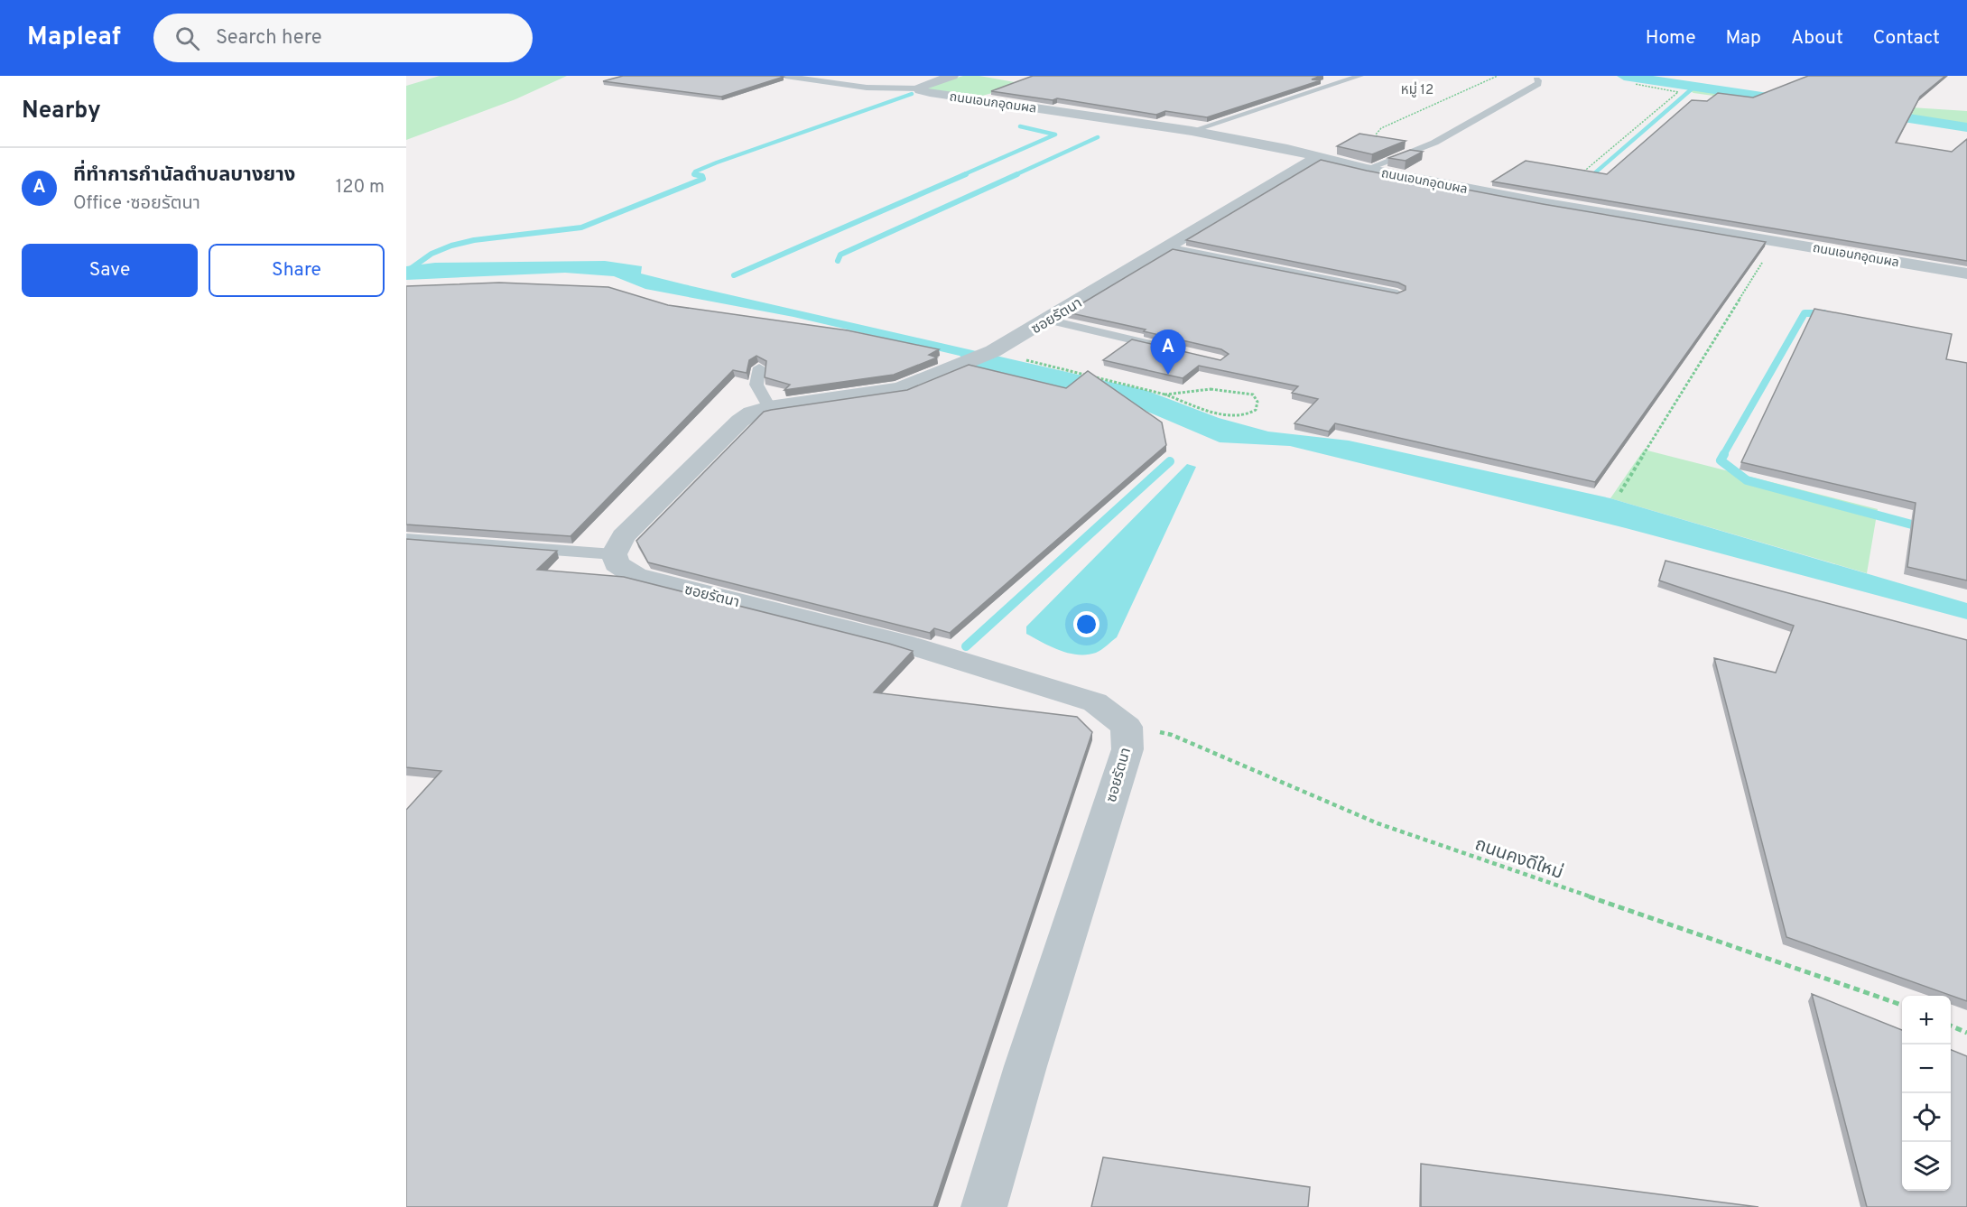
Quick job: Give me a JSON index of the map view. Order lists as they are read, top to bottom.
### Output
{
  "streets": {
    "street": ["ถนนเอนกอุดมผล", "ซอยรัตนา"],
    "path": ["ถนนคงดีใหม่"]
  },
  "crossings": [
    ["ถนนเอนกอุดมผล", "ซอยรัตนา"],
    ["ซอยรัตนา", "ถนนคงดีใหม่"]
  ],
  "districts": ["หมู่ 12"],
  "page": {
    "header": "Mapleaf",
    "search": "Search here",
    "nav": [
      "Home",
      "Map",
      "About",
      "Contact"
    ],
    "heading": "Nearby",
    "list": [
      {
        "mark": "A",
        "name": "ที่ทำการกำนัลตำบลบางยาง",
        "note": "Office · ซอยรัตนา",
        "value": "120 m"
      }
    ],
    "buttons": ["Save", "Share"],
    "pins": "A",
    "map_buttons": ["+", "−"]
  }
}
